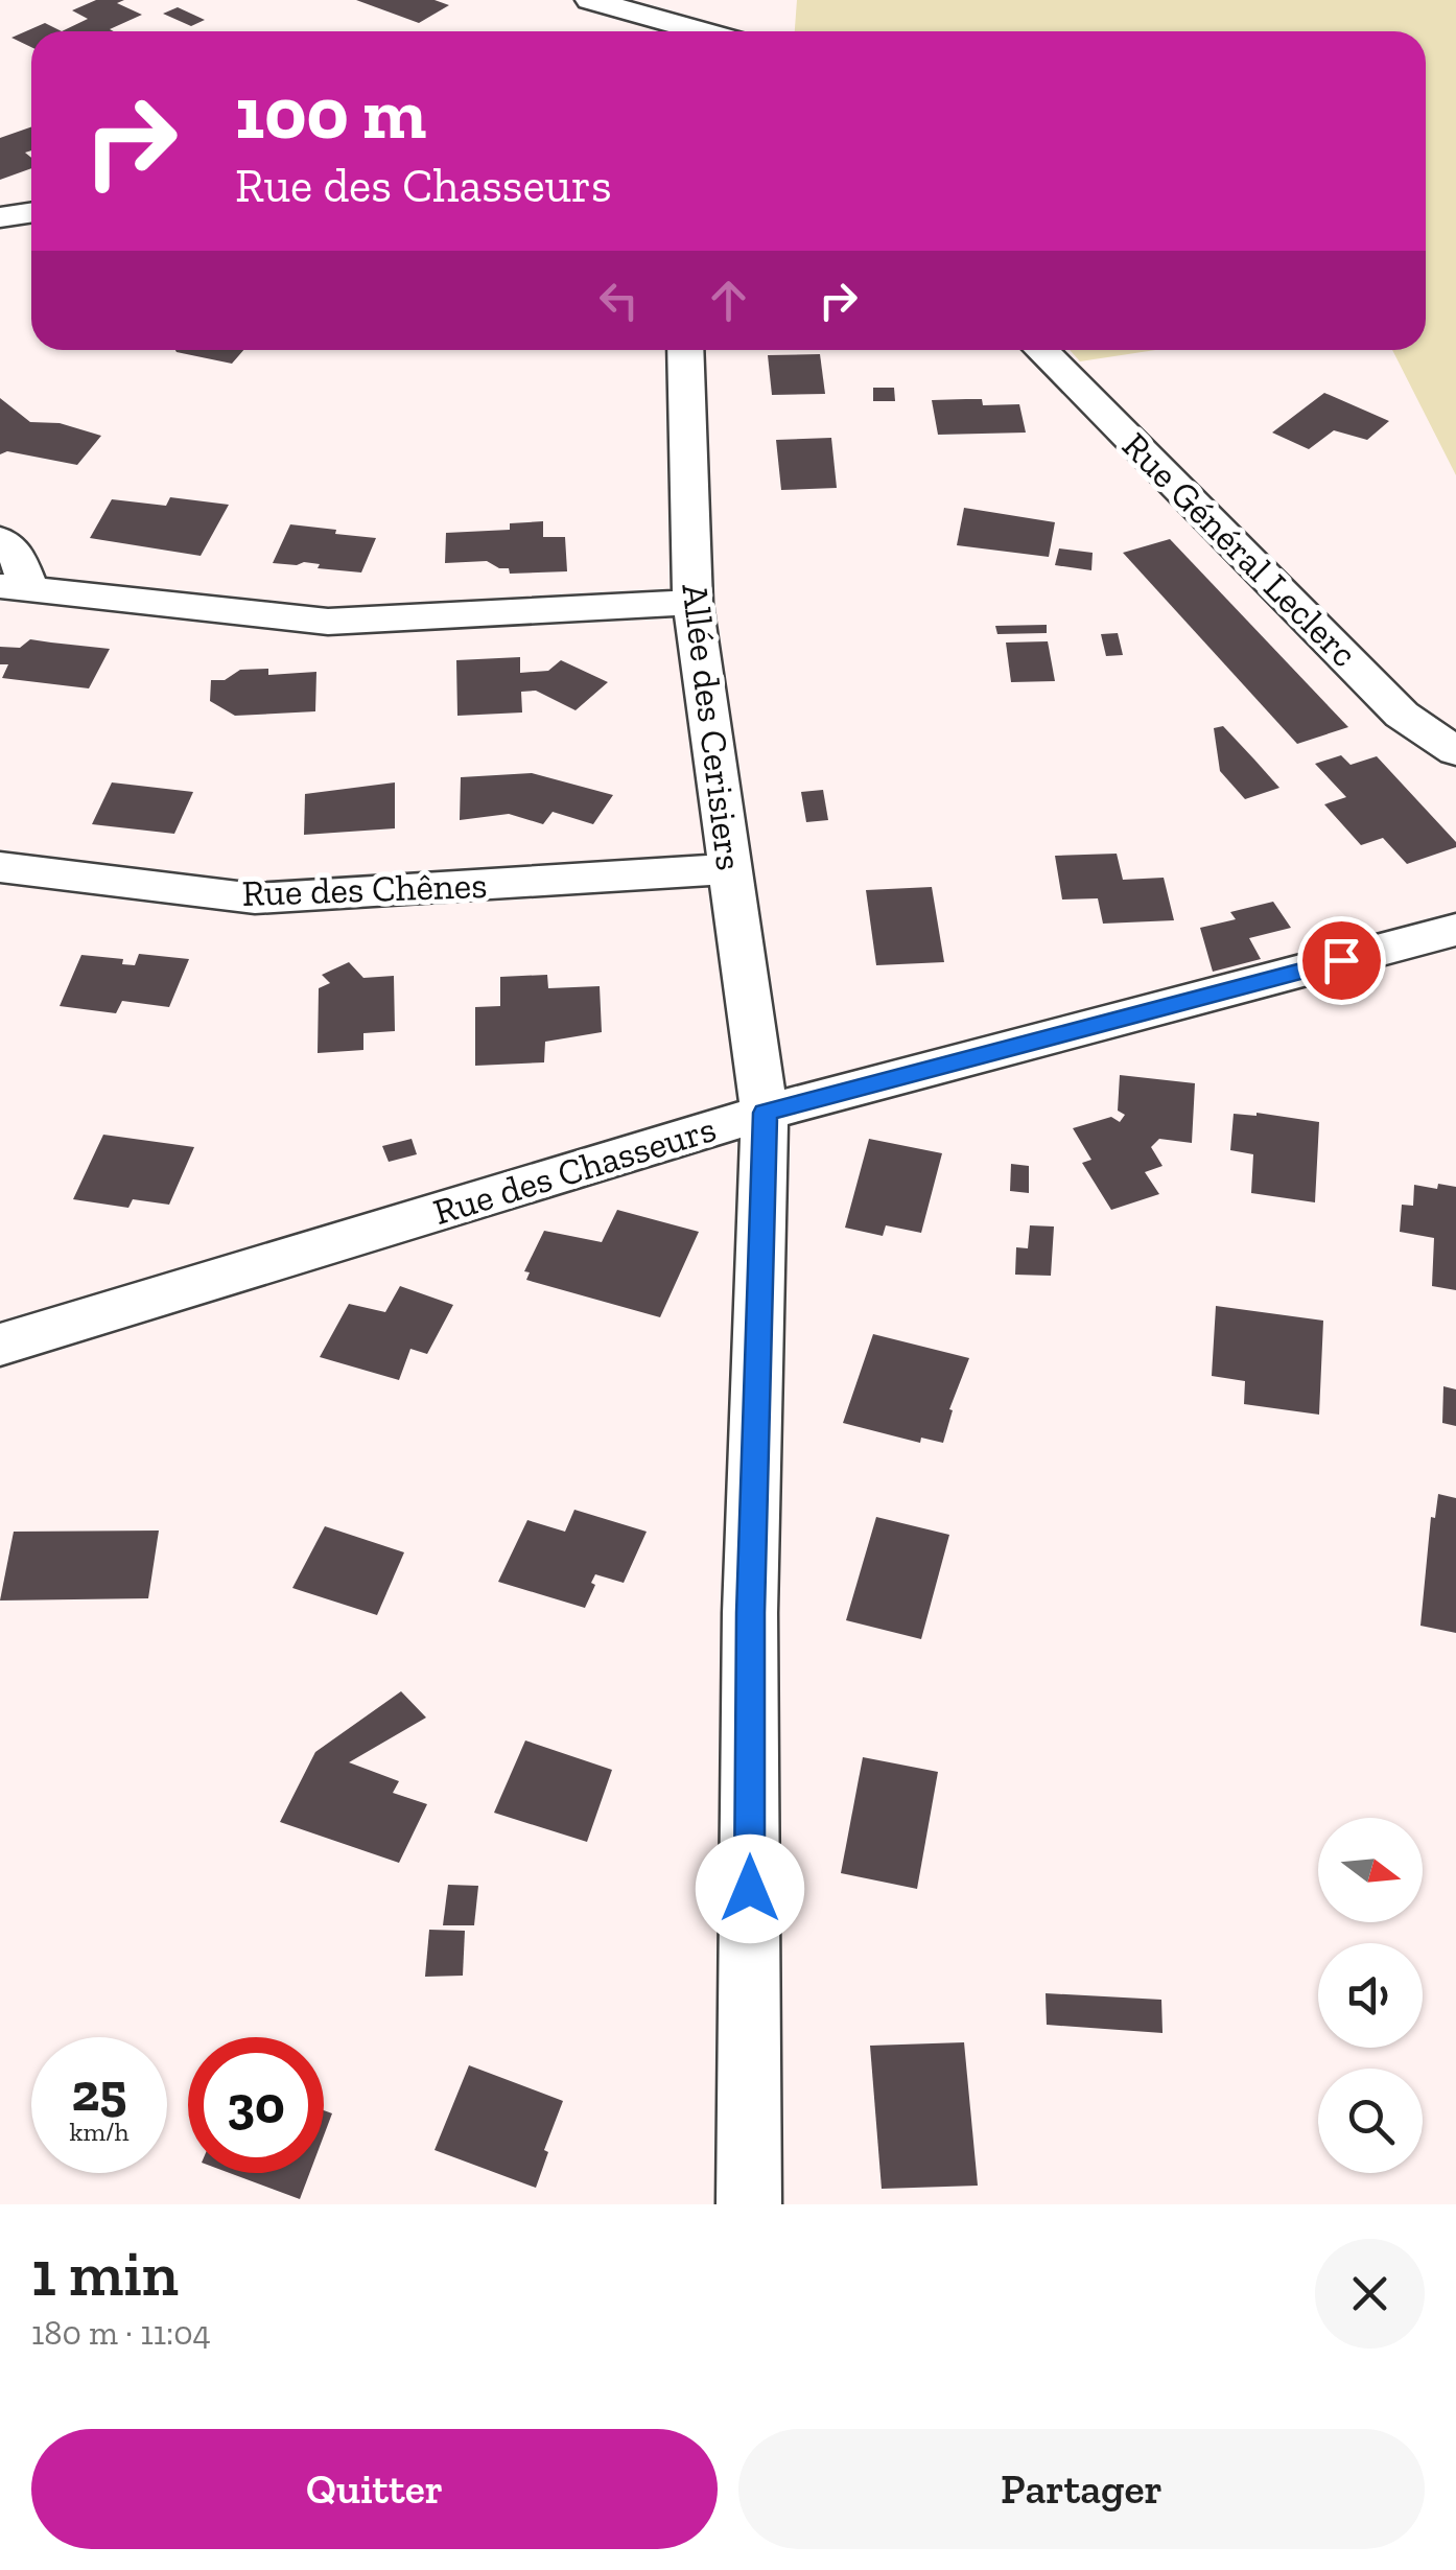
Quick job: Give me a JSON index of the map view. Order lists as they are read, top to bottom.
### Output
{
  "streets": {
    "street": [
      "Rue Général Leclerc",
      "Allée des Cerisiers",
      "Rue des Chênes",
      "Rue des Chasseurs"
    ]
  },
  "crossings": [
    ["Allée des Cerisiers", "Rue des Chênes"],
    ["Allée des Cerisiers", "Rue des Chasseurs"]
  ],
  "north": "right",
  "page": {
    "turn": ["100 m", "Rue des Chasseurs"],
    "speed": "25 km/h",
    "limit": "30",
    "heading": ["1 min", "180 m · 11:04"],
    "buttons": ["Quitter", "Partager"]
  }
}
